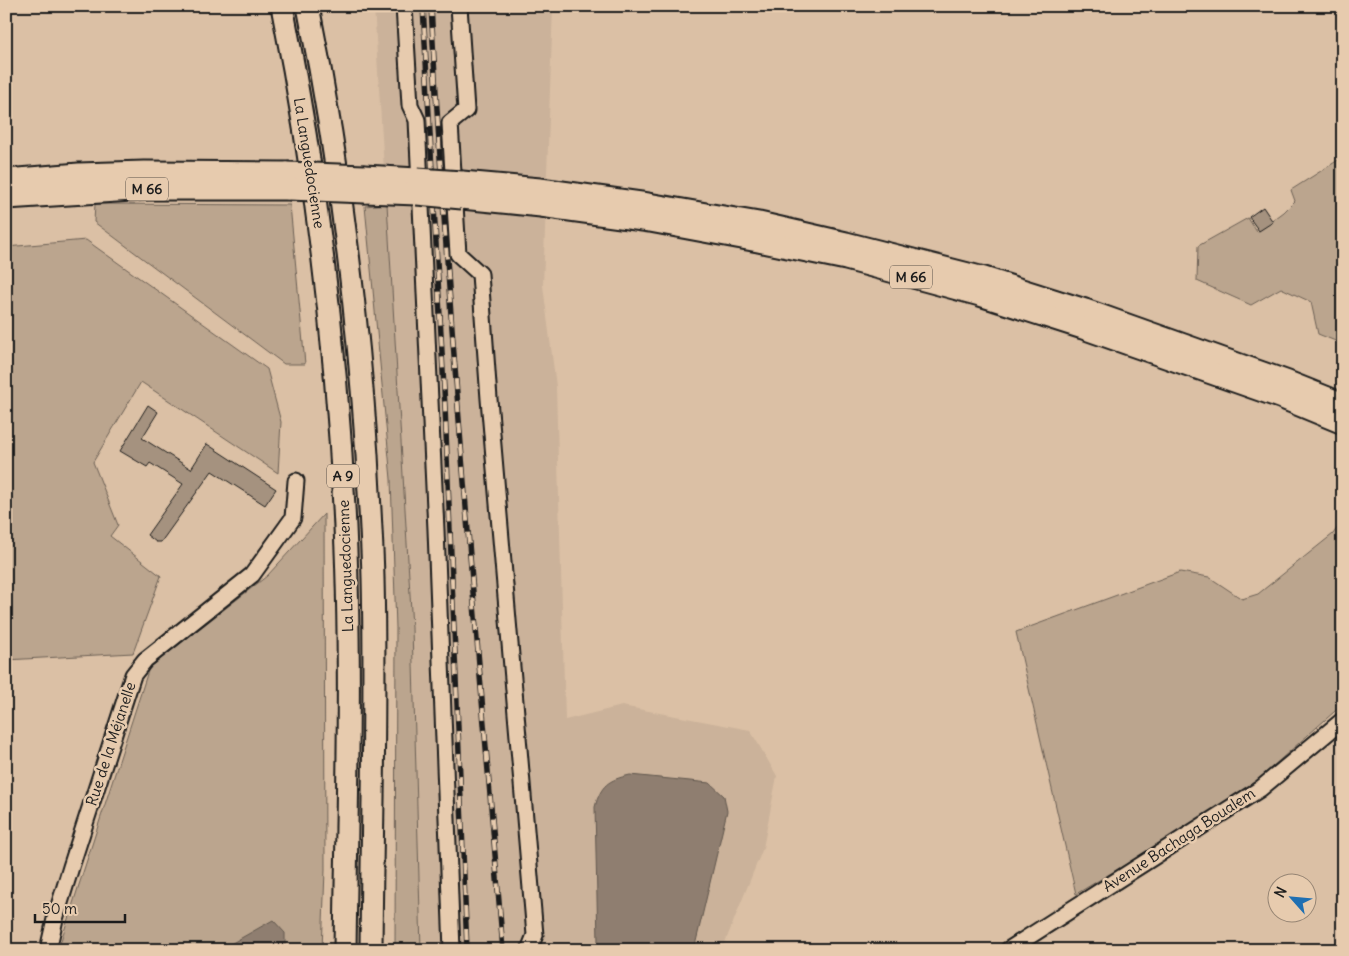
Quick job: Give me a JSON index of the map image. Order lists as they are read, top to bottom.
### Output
{
  "streets": {
    "highway": ["La Languedocienne", "M 66", "A 9"],
    "street": ["Rue de la Méjanelle", "Avenue Bachaga Boualem"]
  },
  "scale_bar": "50 m",
  "north": "top left"
}
